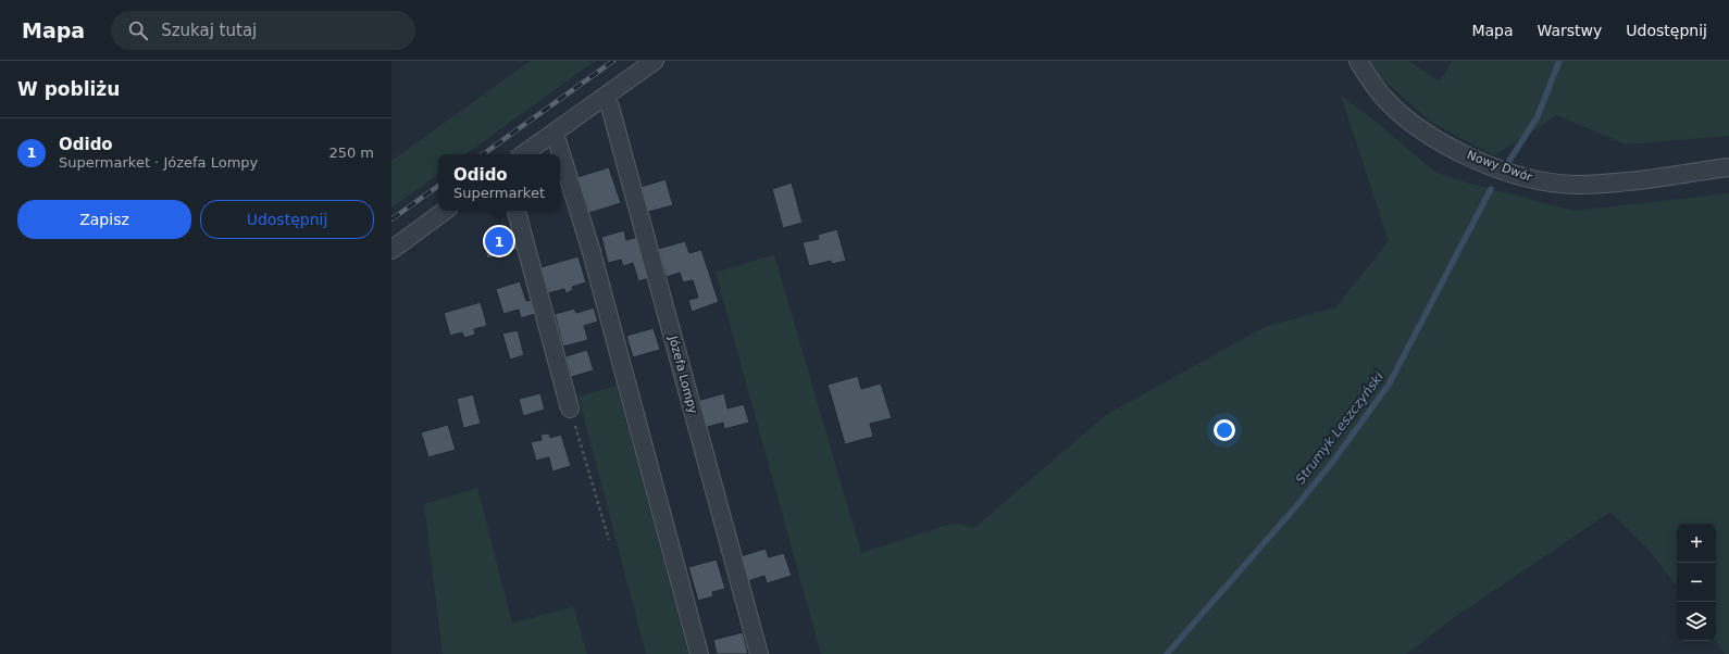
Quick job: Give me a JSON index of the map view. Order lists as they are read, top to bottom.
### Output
{
  "streets": {
    "street": ["Nowy Dwór", "Józefa Lompy"]
  },
  "water": ["Strumyk Leszczyński"],
  "page": {
    "header": "Mapa",
    "search": "Szukaj tutaj",
    "nav": ["Mapa", "Warstwy", "Udostępnij"],
    "heading": "W pobliżu",
    "list": [
      {
        "mark": "1",
        "name": "Odido",
        "note": "Supermarket · Józefa Lompy",
        "value": "250 m"
      }
    ],
    "popup": ["Odido", "Supermarket"],
    "buttons": ["Zapisz", "Udostępnij"],
    "pins": "1",
    "map_buttons": ["+", "−"]
  }
}
